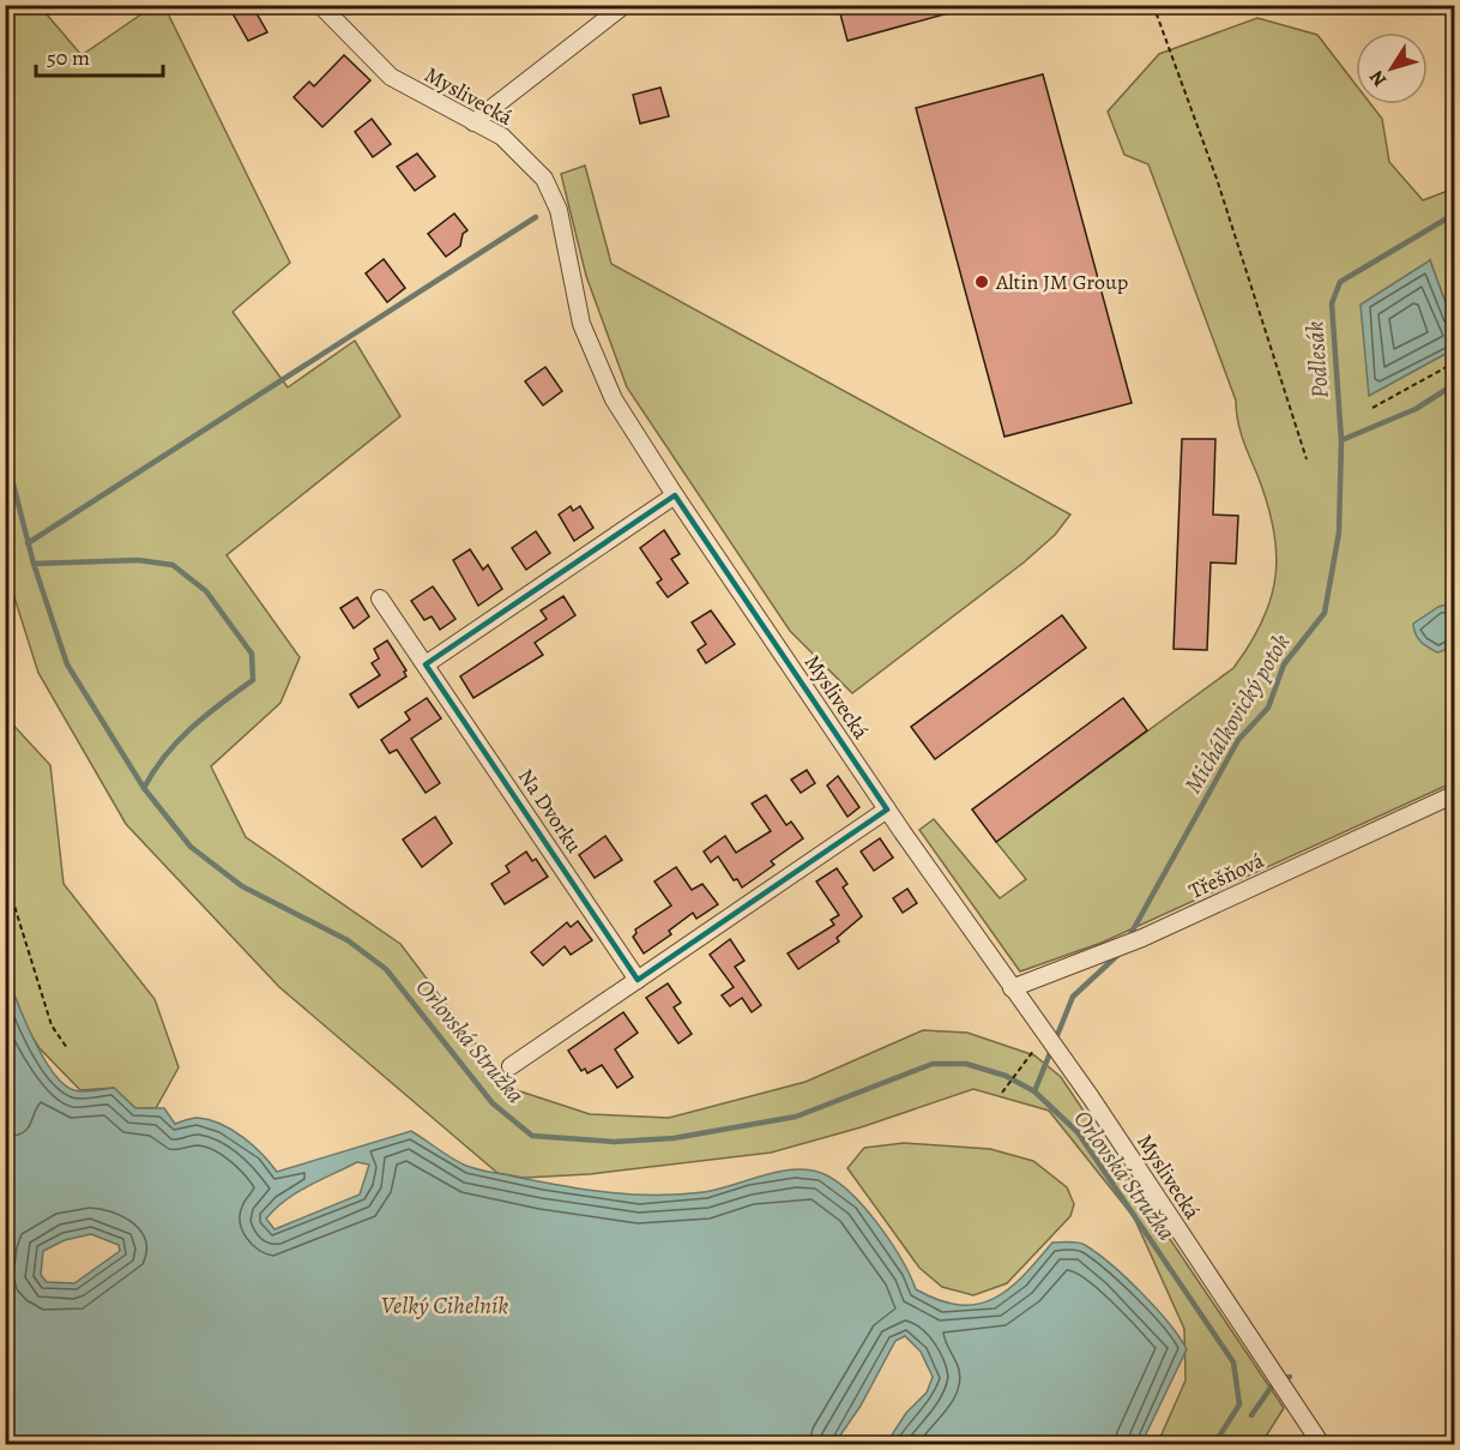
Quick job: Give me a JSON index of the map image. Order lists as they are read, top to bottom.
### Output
{
  "streets": {
    "street": ["Myslivecká", "Na Dvorku", "Třešňová"]
  },
  "crossings": [
    ["Myslivecká", "Třešňová"]
  ],
  "water": [
    "Podlesák",
    "Michálkovický potok",
    "Orlovská Stružka",
    "Velký Cihelník"
  ],
  "places": ["Altin JM Group"],
  "scale_bar": "50 m",
  "north": "bottom left"
}
